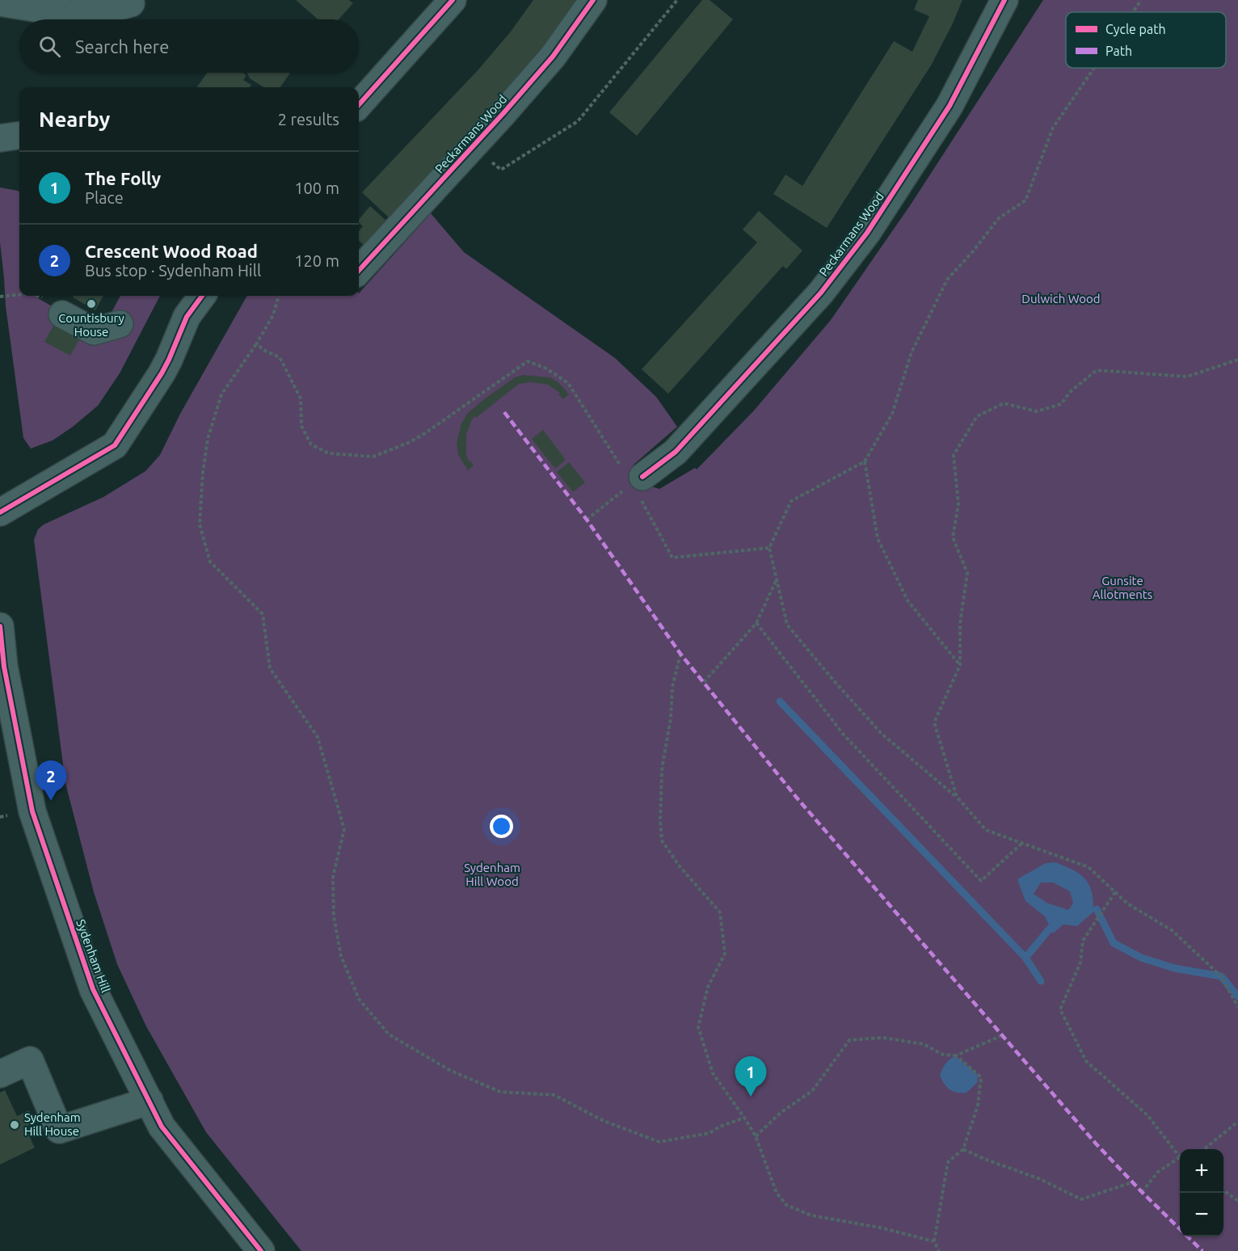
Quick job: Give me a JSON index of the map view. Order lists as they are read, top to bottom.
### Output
{
  "streets": {
    "street": ["Peckarmans Wood", "Sydenham Hill"]
  },
  "parks": ["Dulwich Wood", "Gunsite Allotments", "Sydenham Hill Wood"],
  "places": ["Countisbury House", "Sydenham Hill House"],
  "legend": ["Cycle path", "Path"],
  "page": {
    "search": "Search here",
    "heading": ["Nearby", "2 results"],
    "list": [
      {
        "mark": "1",
        "name": "The Folly",
        "note": "Place",
        "value": "100 m"
      },
      {
        "mark": "2",
        "name": "Crescent Wood Road",
        "note": "Bus stop · Sydenham Hill",
        "value": "120 m"
      }
    ],
    "pins": ["2", "1"],
    "map_buttons": ["+", "−"]
  }
}
